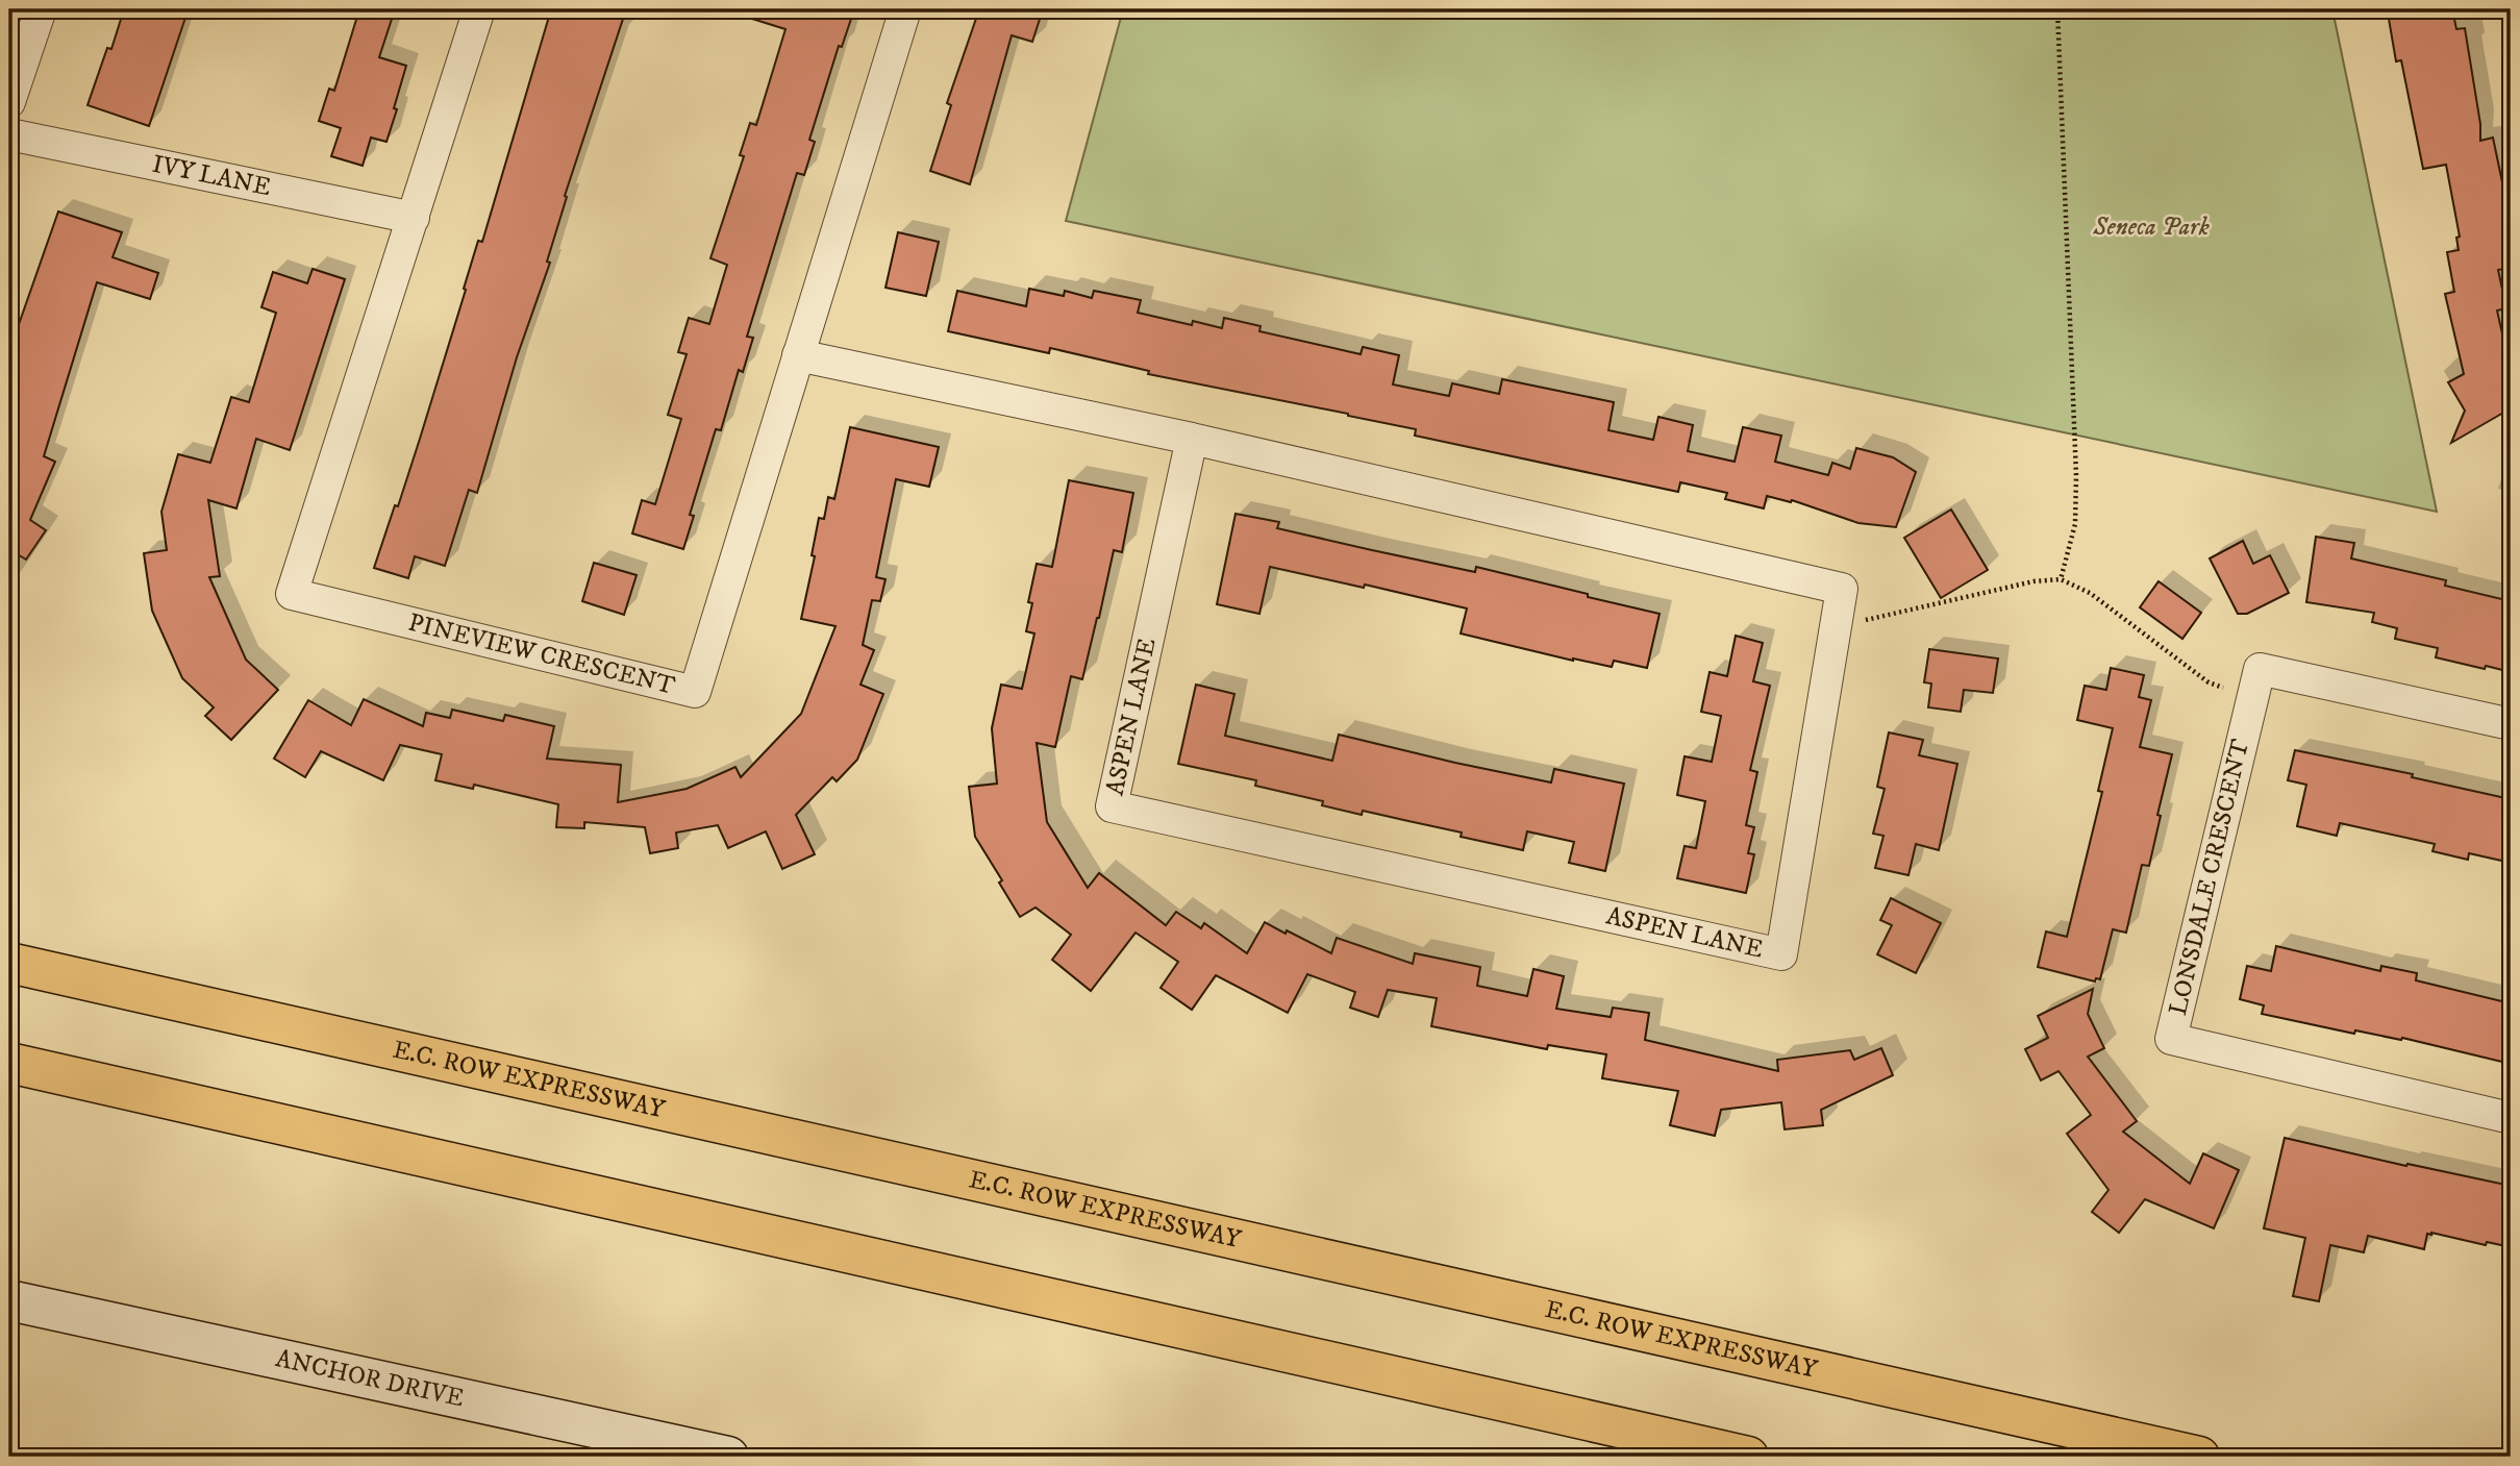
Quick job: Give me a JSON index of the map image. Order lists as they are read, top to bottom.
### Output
{
  "streets": {
    "highway": ["E.C. ROW EXPRESSWAY"],
    "street": [
      "IVY LANE",
      "PINEVIEW CRESCENT",
      "ASPEN LANE",
      "LONSDALE CRESCENT",
      "ANCHOR DRIVE"
    ]
  },
  "crossings": [
    ["IVY LANE", "PINEVIEW CRESCENT"],
    ["PINEVIEW CRESCENT", "ASPEN LANE"]
  ],
  "parks": ["Seneca Park"]
}
